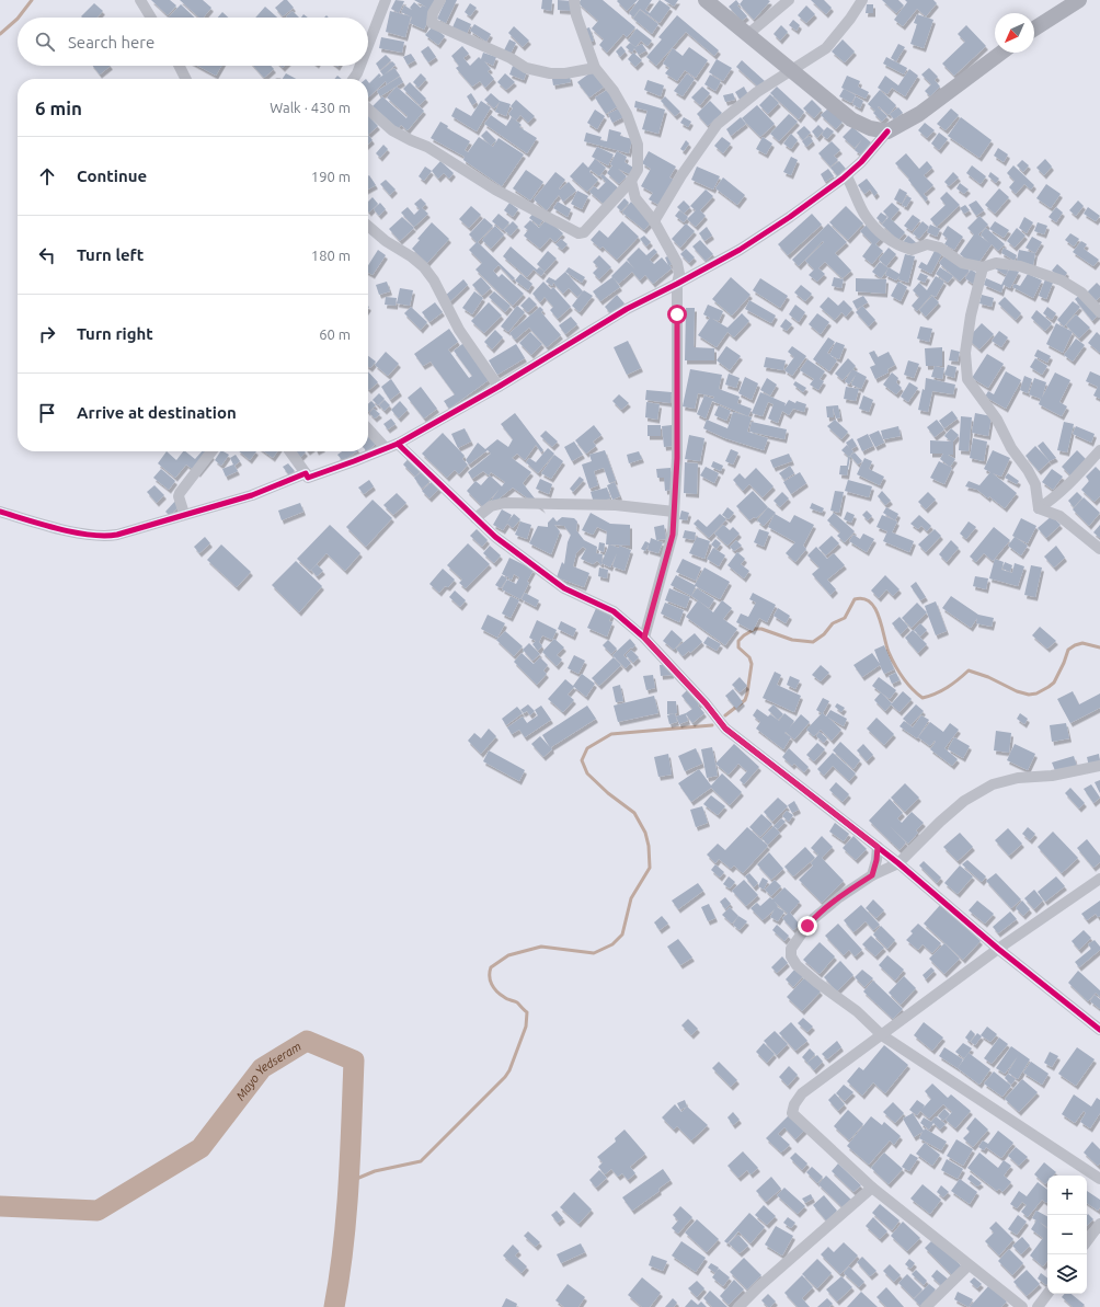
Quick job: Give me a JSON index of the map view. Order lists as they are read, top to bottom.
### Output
{
  "water": ["Mayo Yedseram"],
  "north": "bottom left",
  "page": {
    "search": "Search here",
    "heading": ["6 min", "Walk · 430 m"],
    "list": [
      ["Continue", "190 m"],
      ["Turn left", "180 m"],
      ["Turn right", "60 m"],
      "Arrive at destination"
    ],
    "map_buttons": ["+", "−"]
  }
}
